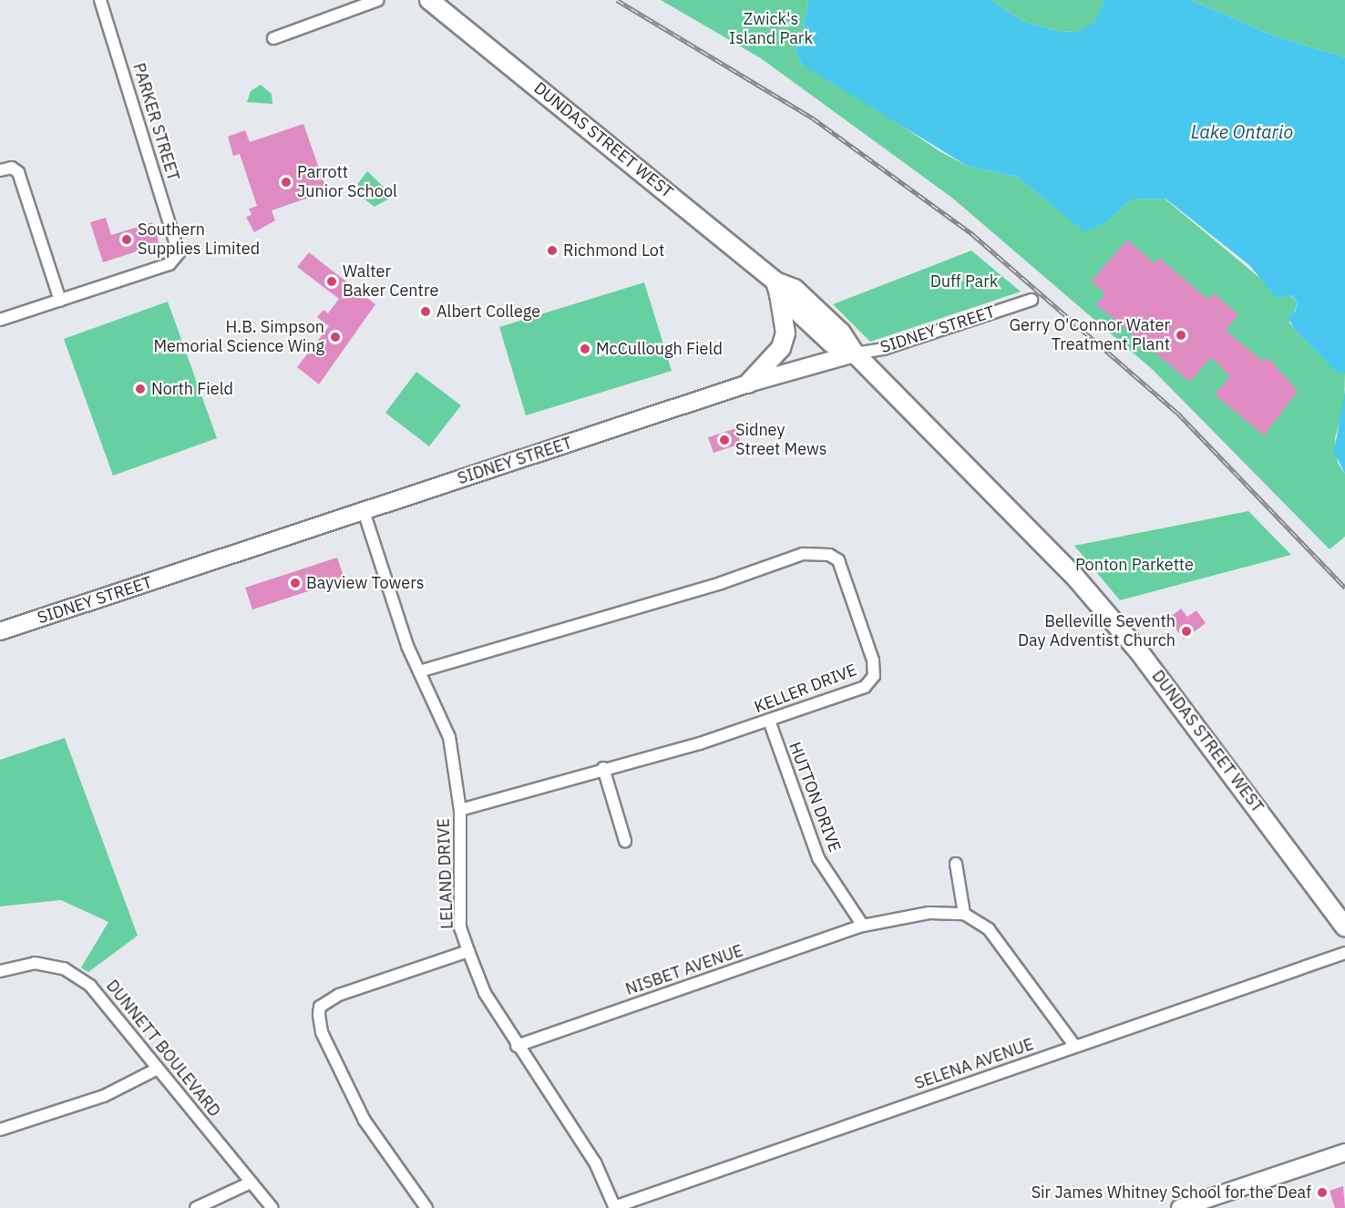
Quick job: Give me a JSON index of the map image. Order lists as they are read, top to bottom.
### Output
{
  "streets": {
    "main road": ["DUNDAS STREET WEST", "SIDNEY STREET"],
    "street": [
      "PARKER STREET",
      "KELLER DRIVE",
      "HUTTON DRIVE",
      "LELAND DRIVE",
      "NISBET AVENUE",
      "DUNNETT BOULEVARD",
      "SELENA AVENUE"
    ]
  },
  "crossings": [
    ["DUNDAS STREET WEST", "SIDNEY STREET"],
    ["SIDNEY STREET", "LELAND DRIVE"],
    ["KELLER DRIVE", "HUTTON DRIVE"],
    ["KELLER DRIVE", "LELAND DRIVE"],
    ["HUTTON DRIVE", "NISBET AVENUE"],
    ["LELAND DRIVE", "NISBET AVENUE"],
    ["LELAND DRIVE", "SELENA AVENUE"]
  ],
  "water": ["Lake Ontario"],
  "parks": ["Zwick's Island Park", "Duff Park", "Ponton Parkette"],
  "places": [
    "Parrott Junior School",
    "Southern Supplies Limited",
    "Richmond Lot",
    "Walter Baker Centre",
    "Albert College",
    "Gerry O'Connor Water Treatment Plant",
    "H.B. Simpson Memorial Science Wing",
    "McCullough Field",
    "North Field",
    "Sidney Street Mews",
    "Bayview Towers",
    "Belleville Seventh Day Adventist Church",
    "Sir James Whitney School for the Deaf"
  ]
}
